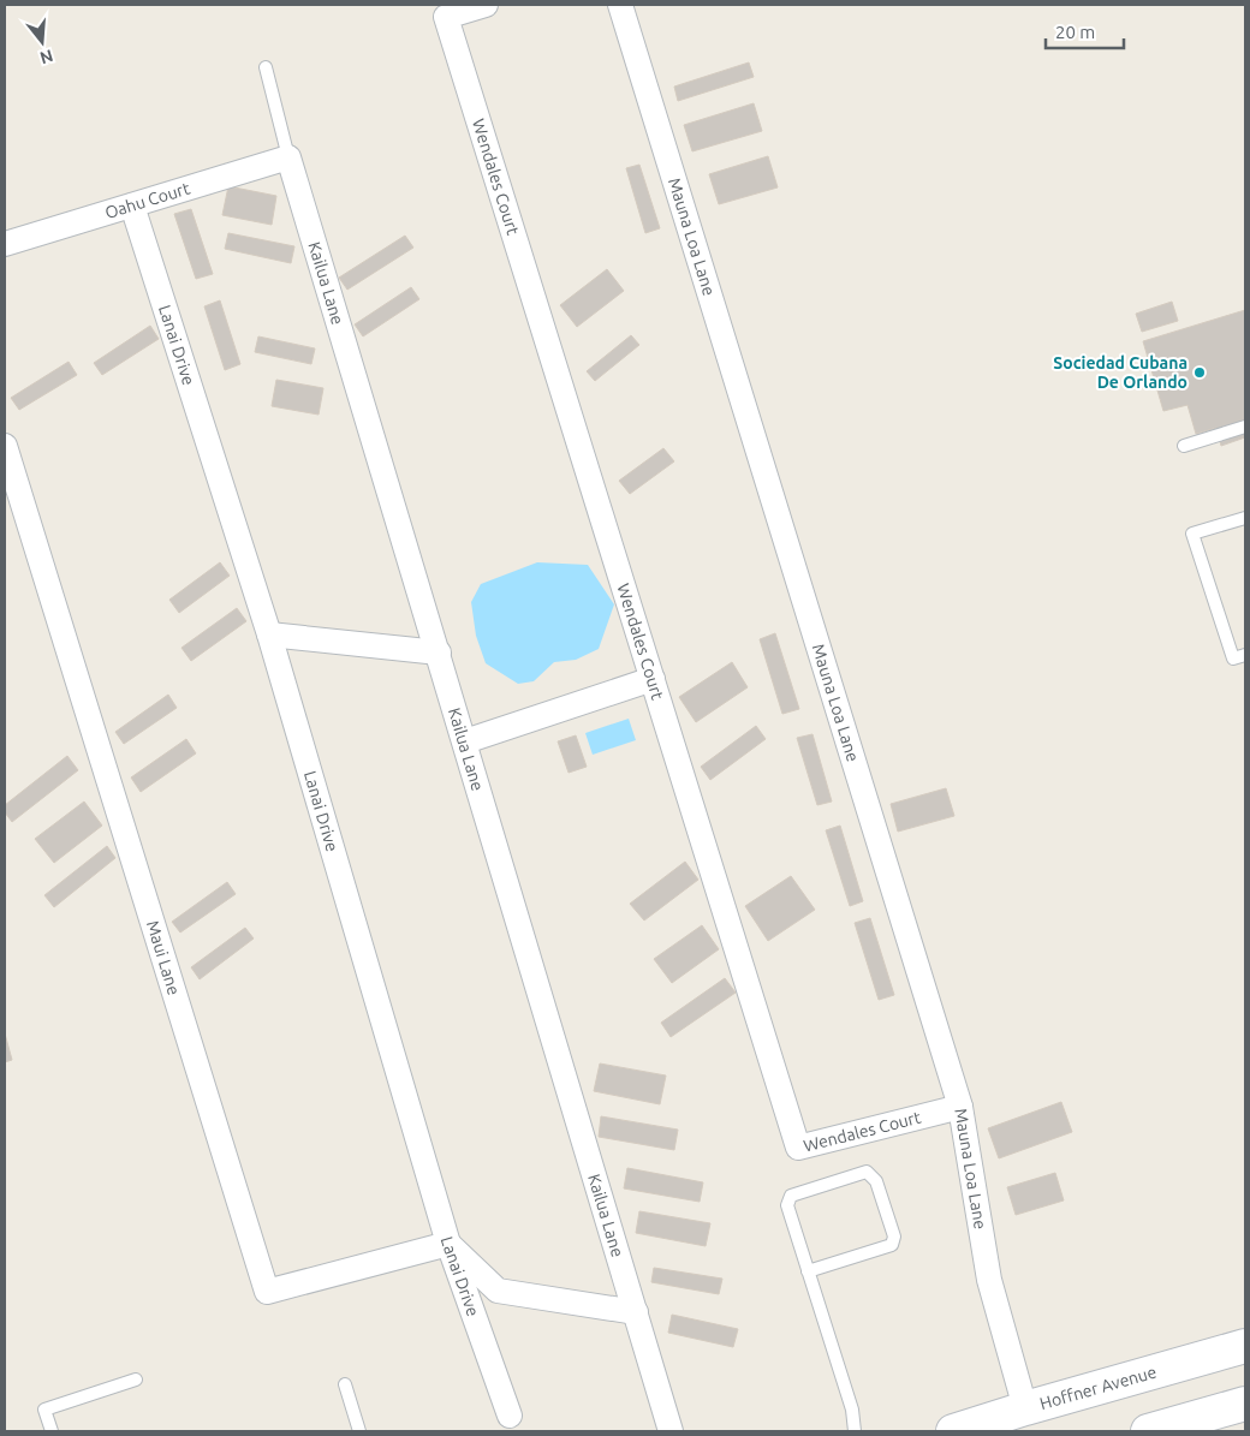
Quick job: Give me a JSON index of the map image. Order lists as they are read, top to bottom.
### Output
{
  "streets": {
    "main road": ["Hoffner Avenue"],
    "street": [
      "Wendales Court",
      "Oahu Court",
      "Mauna Loa Lane",
      "Kailua Lane",
      "Lanai Drive",
      "Maui Lane"
    ]
  },
  "crossings": [
    ["Wendales Court", "Mauna Loa Lane"],
    ["Oahu Court", "Kailua Lane"],
    ["Oahu Court", "Lanai Drive"],
    ["Mauna Loa Lane", "Hoffner Avenue"],
    ["Lanai Drive", "Maui Lane"]
  ],
  "places": ["Sociedad Cubana De Orlando"],
  "scale_bar": "20 m",
  "north": "bottom"
}
